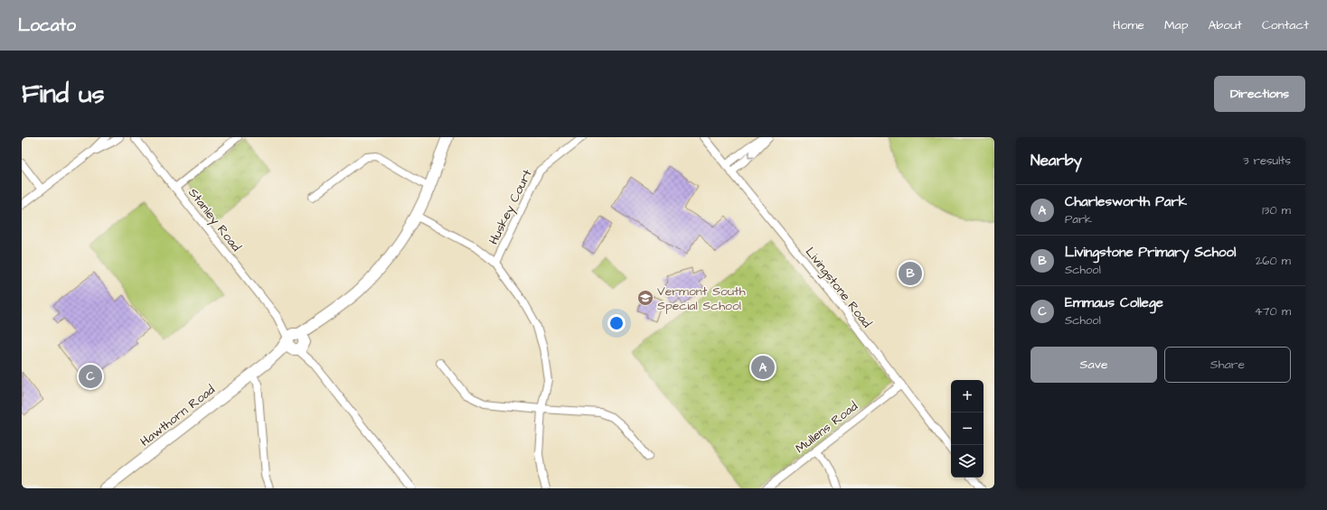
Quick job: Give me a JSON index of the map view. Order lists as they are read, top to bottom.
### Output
{
  "streets": {
    "main road": ["Hawthorn Road"],
    "street": [
      "Huskey Court",
      "Stanley Road",
      "Livingstone Road",
      "Mullens Road"
    ]
  },
  "crossings": [
    ["Stanley Road", "Hawthorn Road"],
    ["Livingstone Road", "Mullens Road"]
  ],
  "places": {
    "school or university": ["Vermont South Special School"]
  },
  "page": {
    "header": "Locato",
    "nav": [
      "Home",
      "Map",
      "About",
      "Contact"
    ],
    "buttons": [
      "Directions",
      ["Save", "Share"]
    ],
    "title": "Find us",
    "heading": ["Nearby", "3 results"],
    "list": [
      {
        "mark": "A",
        "name": "Charlesworth Park",
        "note": "Park",
        "value": "130 m"
      },
      {
        "mark": "B",
        "name": "Livingstone Primary School",
        "note": "School",
        "value": "260 m"
      },
      {
        "mark": "C",
        "name": "Emmaus College",
        "note": "School",
        "value": "470 m"
      }
    ],
    "pins": ["B", "A", "C"],
    "map_buttons": ["+", "−"]
  }
}
